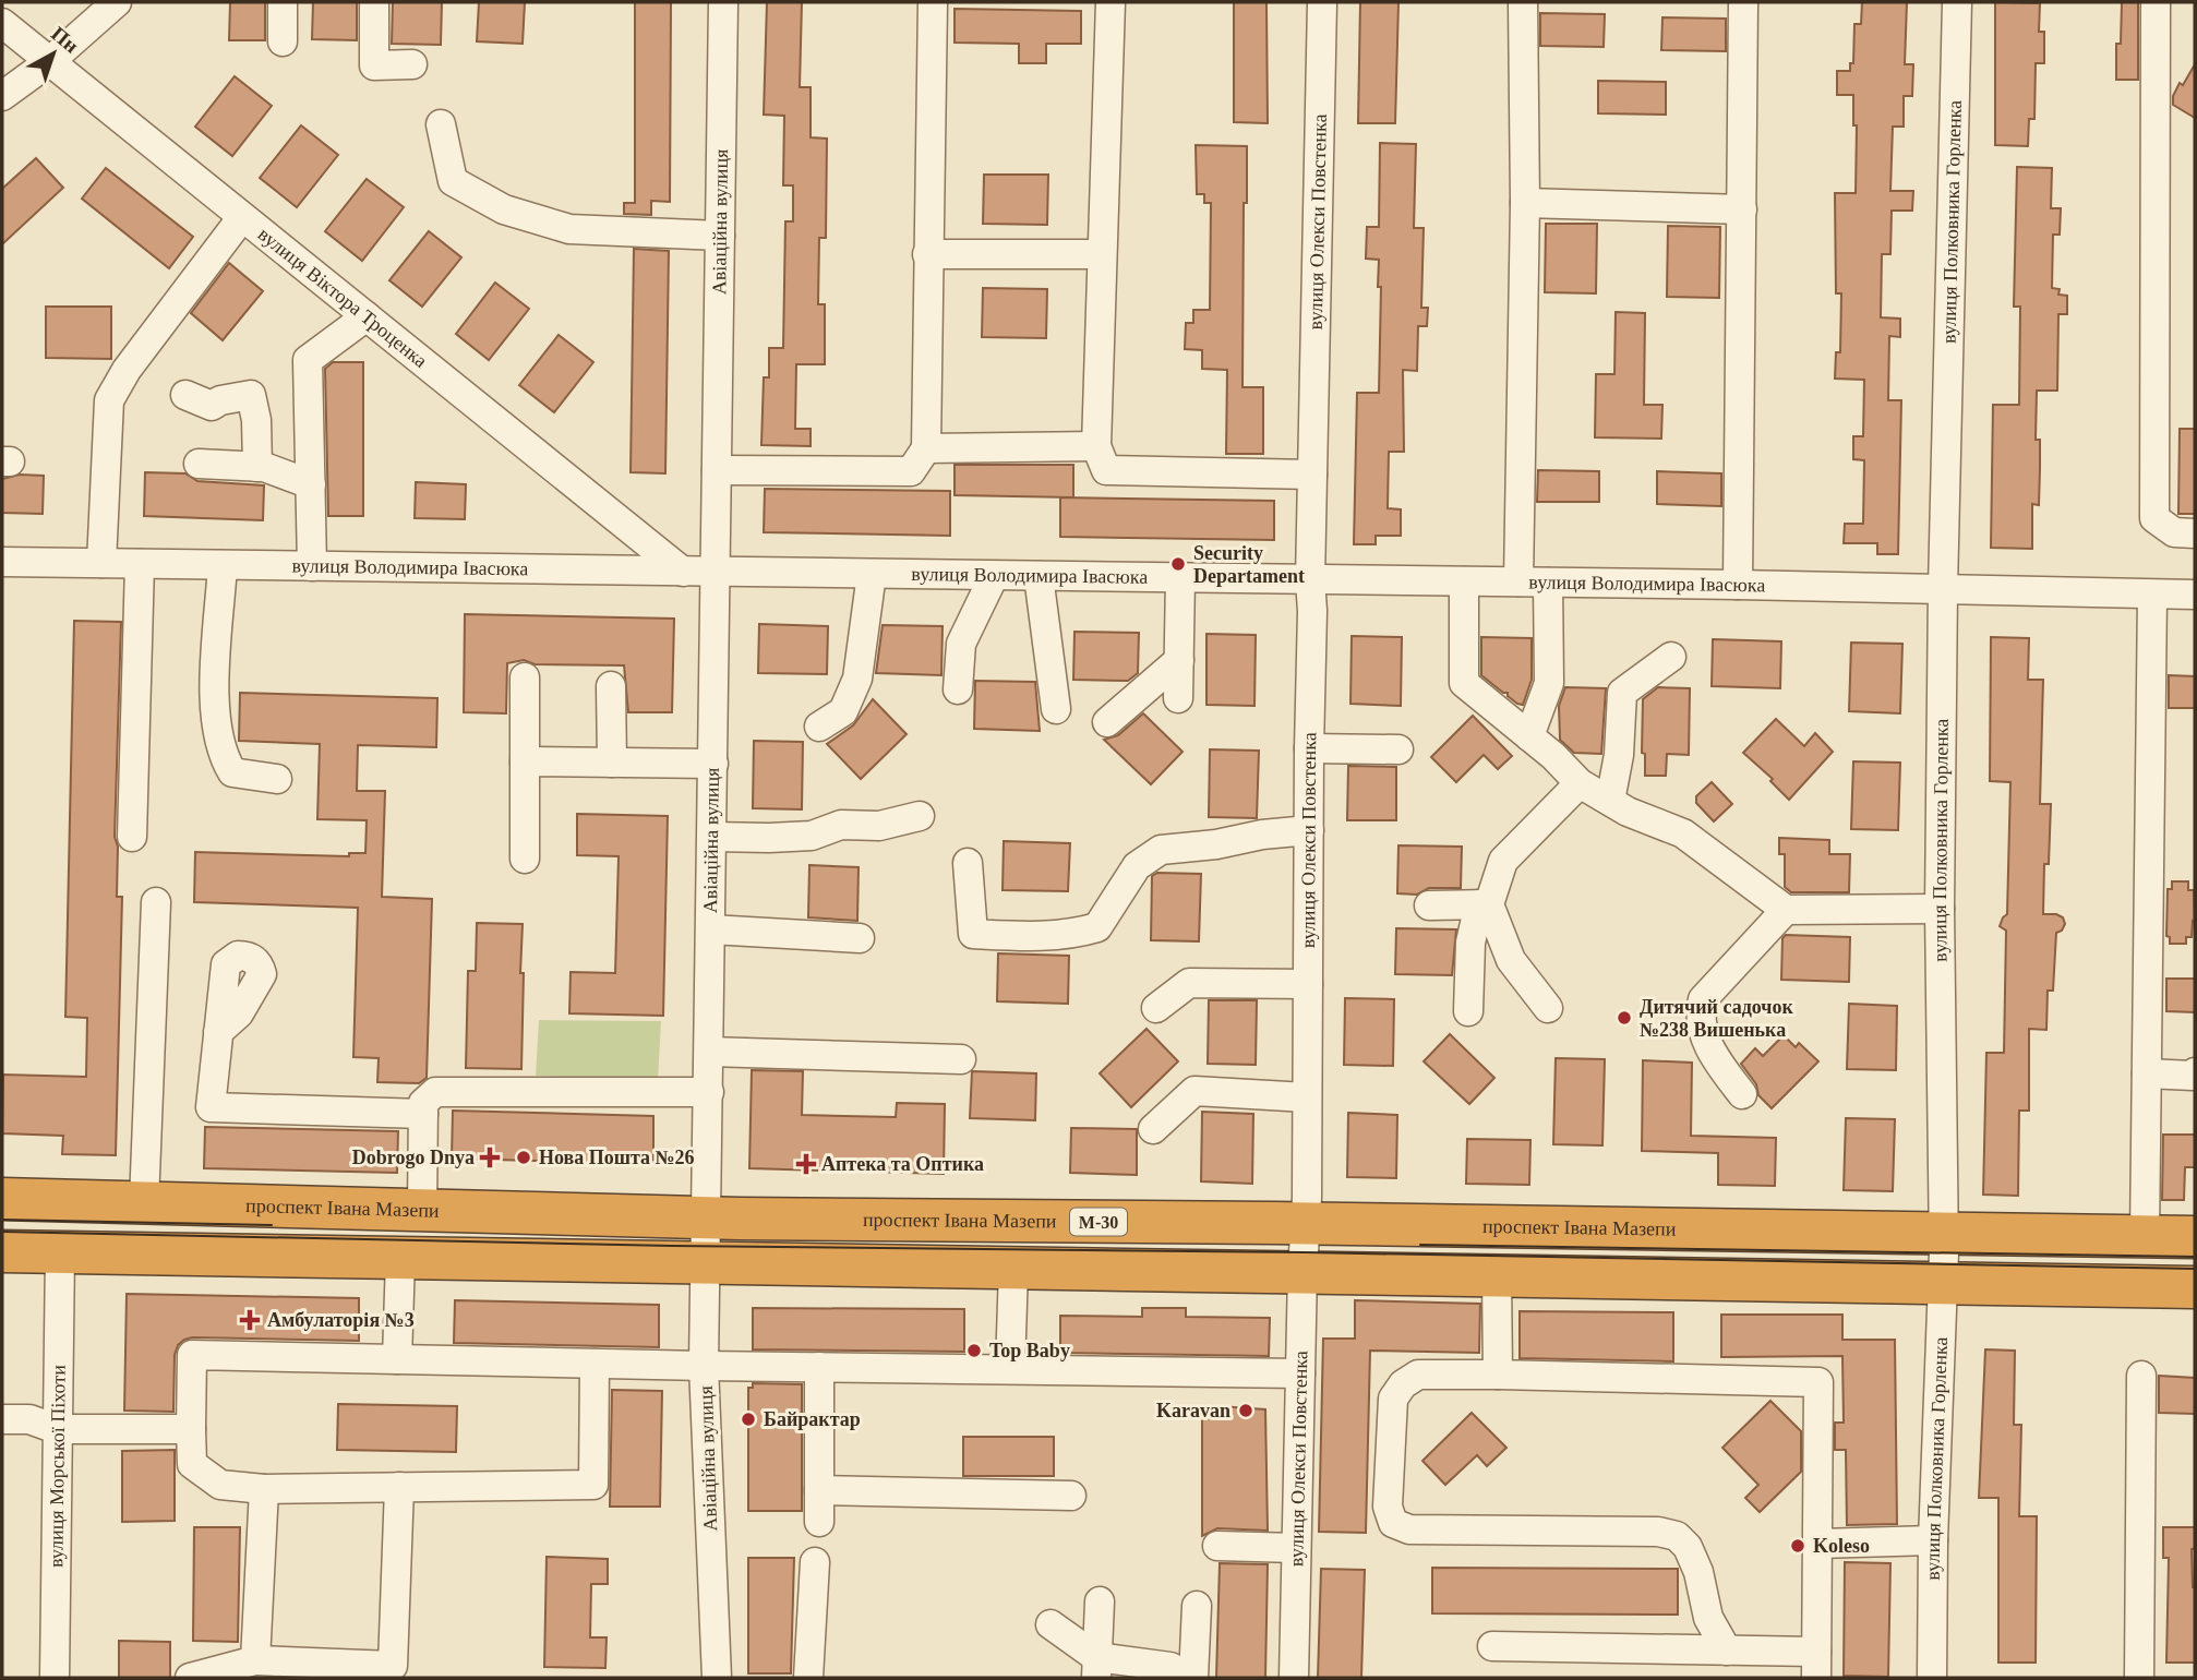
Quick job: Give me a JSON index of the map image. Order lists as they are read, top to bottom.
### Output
{
  "streets": {
    "highway": ["проспект Івана Мазепи", "М-30"],
    "street": [
      "Авіаційна вулиця",
      "вулиця Олекси Повстенка",
      "вулиця Полковника Горленка",
      "вулиця Віктора Троценка",
      "вулиця Володимира Івасюка",
      "вулиця Морської Піхоти"
    ]
  },
  "crossings": [
    ["Авіаційна вулиця", "вулиця Володимира Івасюка"],
    ["Авіаційна вулиця", "проспект Івана Мазепи"],
    ["вулиця Олекси Повстенка", "вулиця Володимира Івасюка"],
    ["вулиця Олекси Повстенка", "проспект Івана Мазепи"],
    ["вулиця Полковника Горленка", "вулиця Володимира Івасюка"],
    ["вулиця Полковника Горленка", "проспект Івана Мазепи"],
    ["вулиця Віктора Троценка", "вулиця Володимира Івасюка"]
  ],
  "places": {
    "other": [
      "Security Departament",
      "Дитячий садочок №238 Вишенька",
      "Нова Пошта №26",
      "Top Baby",
      "Karavan",
      "Байрактар",
      "Koleso"
    ],
    "health": ["Dobrogo Dnya", "Аптека та Оптика", "Амбулаторія №3"]
  },
  "north": "top right"
}
